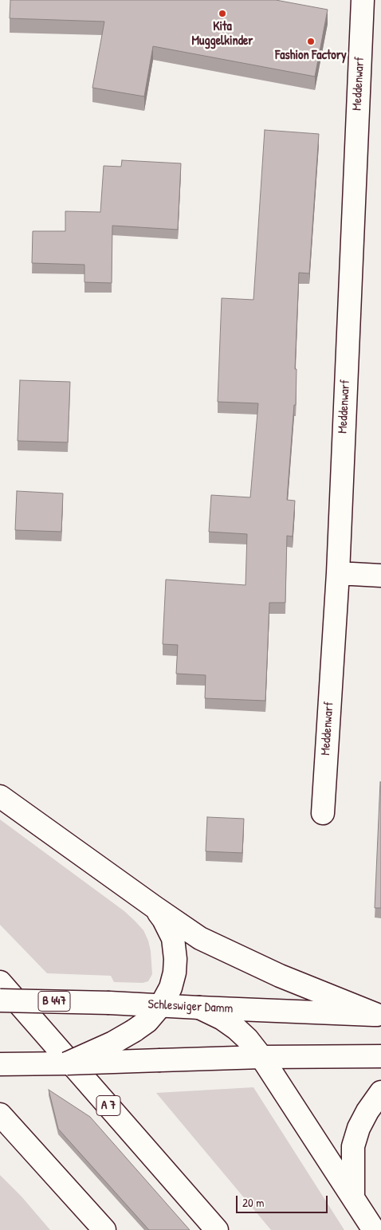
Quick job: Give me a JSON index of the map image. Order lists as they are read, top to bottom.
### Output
{
  "streets": {
    "main road": [
      "Meddenwarf",
      "B 447",
      "Schleswiger Damm",
      "A 7"
    ]
  },
  "places": ["Kita Muggelkinder", "Fashion Factory"],
  "scale_bar": "20 m"
}
